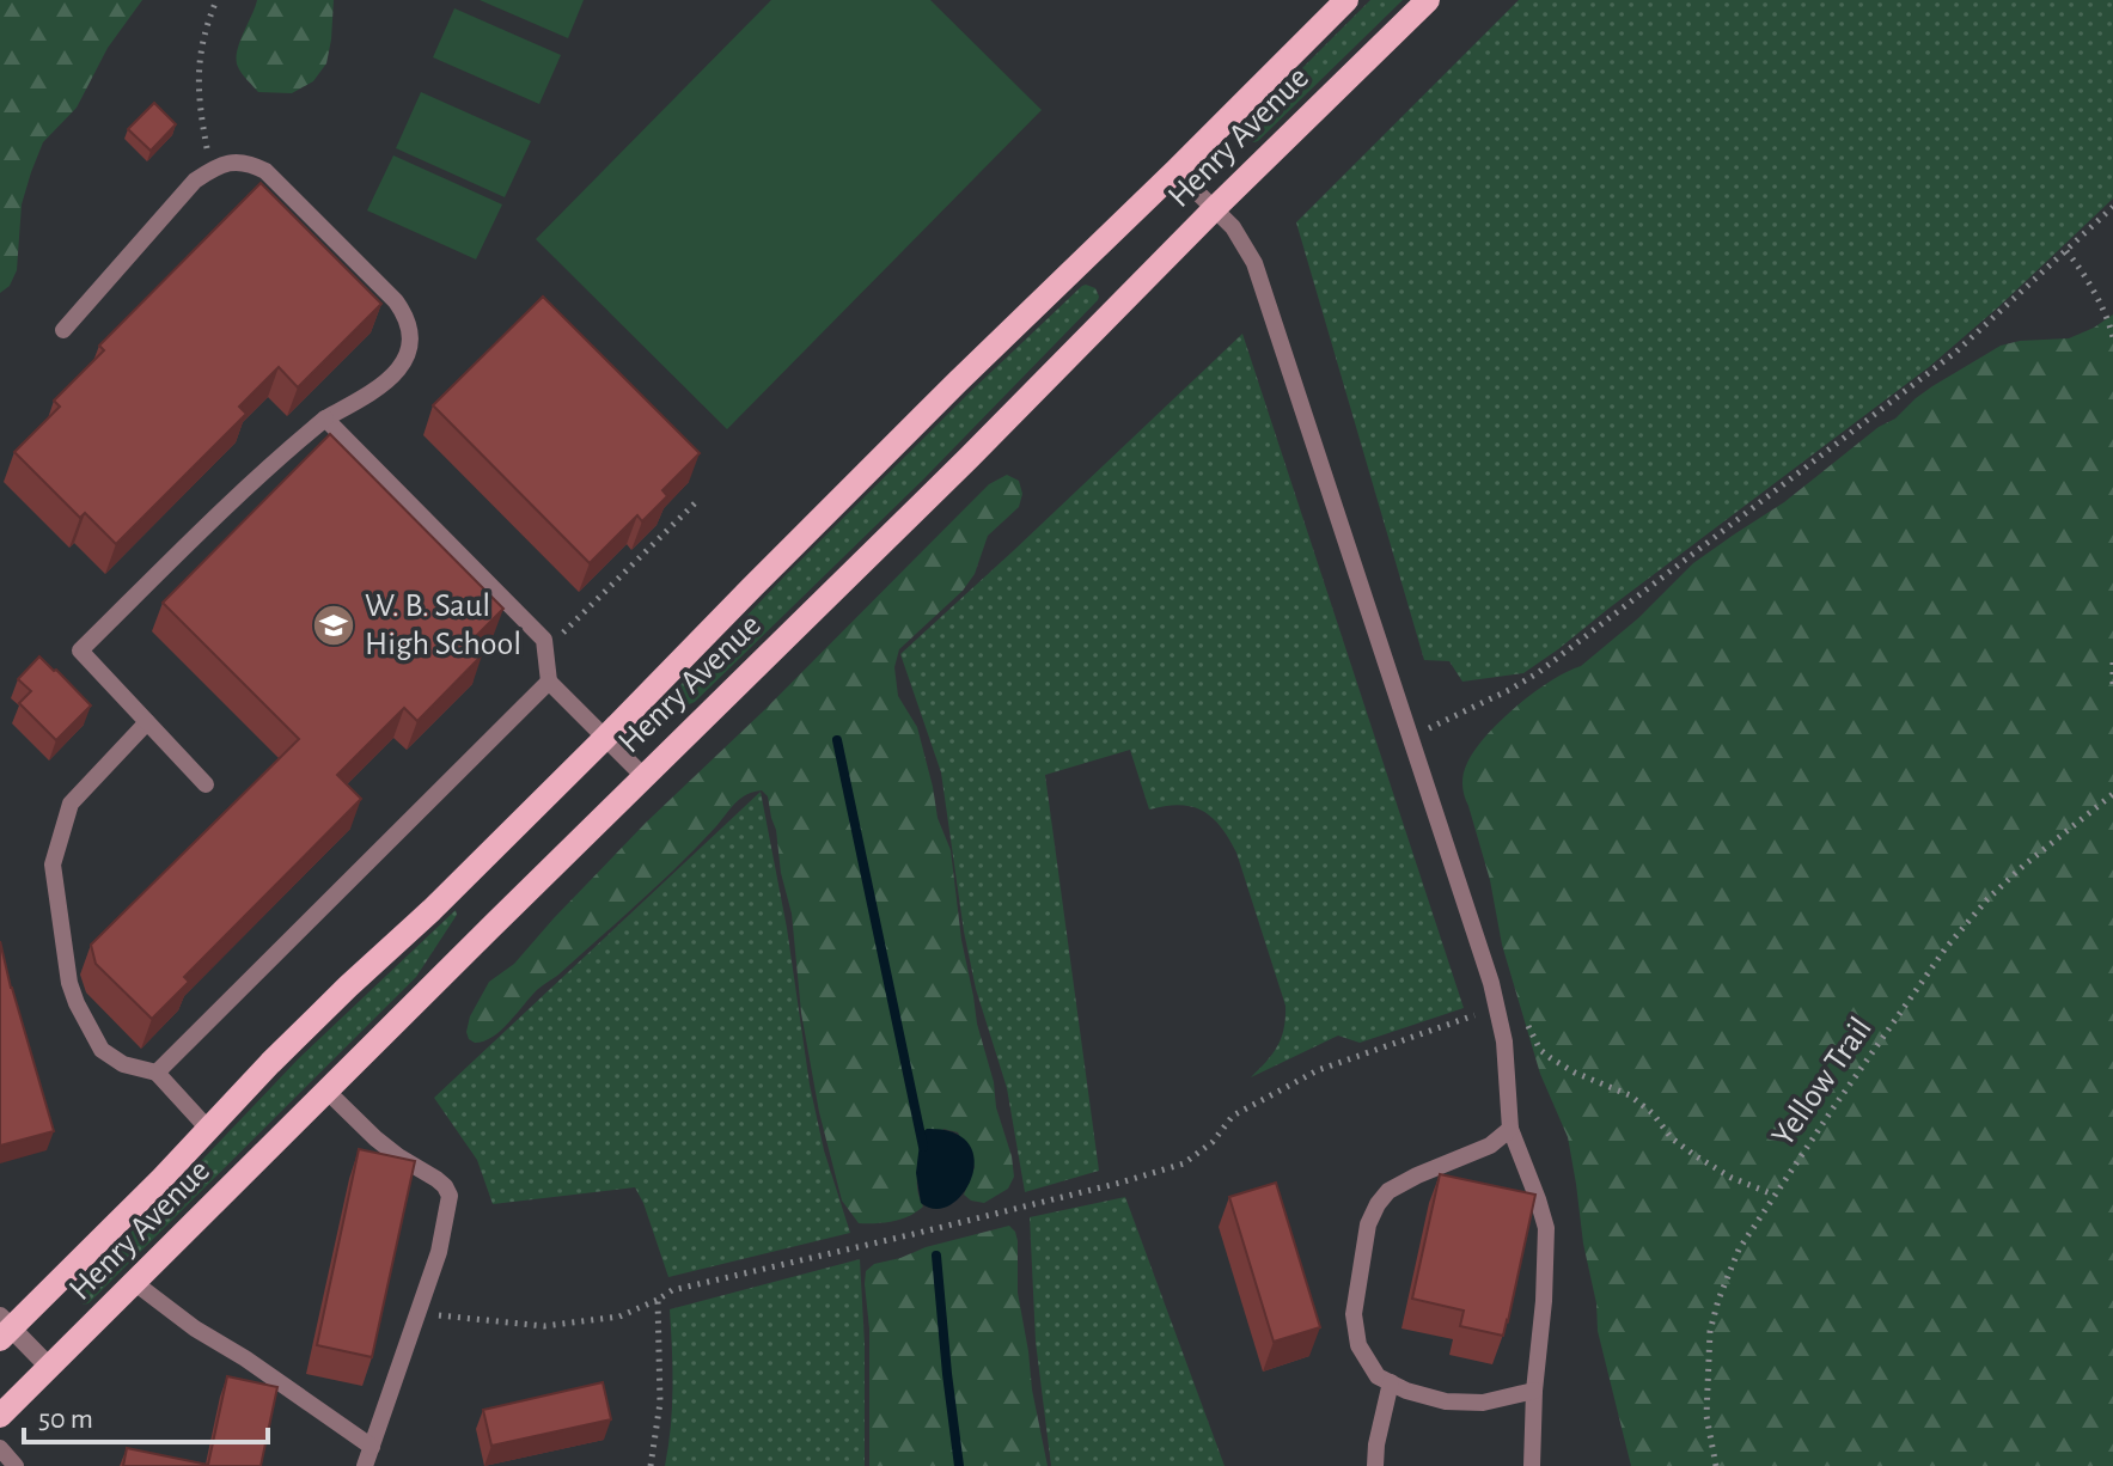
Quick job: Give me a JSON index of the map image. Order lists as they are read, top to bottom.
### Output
{
  "streets": {
    "main road": ["Henry Avenue"],
    "path": ["Yellow Trail"]
  },
  "places": {
    "school or university": ["W. B. Saul High School"]
  },
  "scale_bar": "50 m"
}
